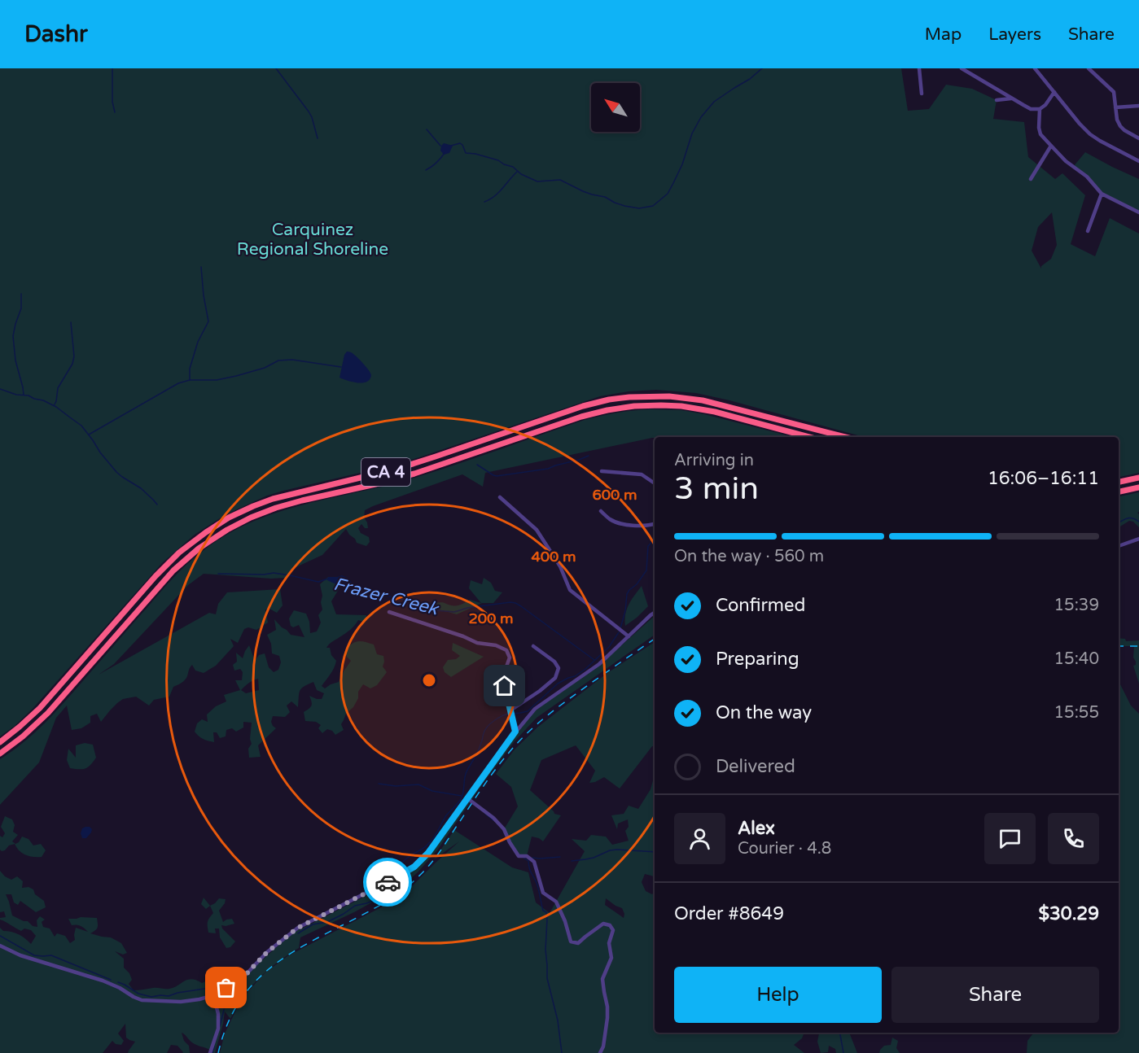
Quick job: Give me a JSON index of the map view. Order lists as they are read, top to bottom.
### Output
{
  "streets": {
    "highway": ["CA 4"]
  },
  "water": ["Frazer Creek"],
  "parks": ["Carquinez Regional Shoreline"],
  "north": "top left",
  "page": {
    "header": "Dashr",
    "nav": ["Map", "Layers", "Share"],
    "heading": ["3 min", "Arriving in", "16:06–16:11"],
    "panel": [
      "Alex",
      "Courier · 4.8",
      "Order #8649",
      "$30.29"
    ],
    "bar": "On the way · 560 m",
    "list": [
      ["Confirmed", "15:39"],
      ["Preparing", "15:40"],
      ["On the way", "15:55"],
      "Delivered"
    ],
    "buttons": ["Help", "Share"]
  },
  "rings": ["600 m", "400 m", "200 m"]
}
